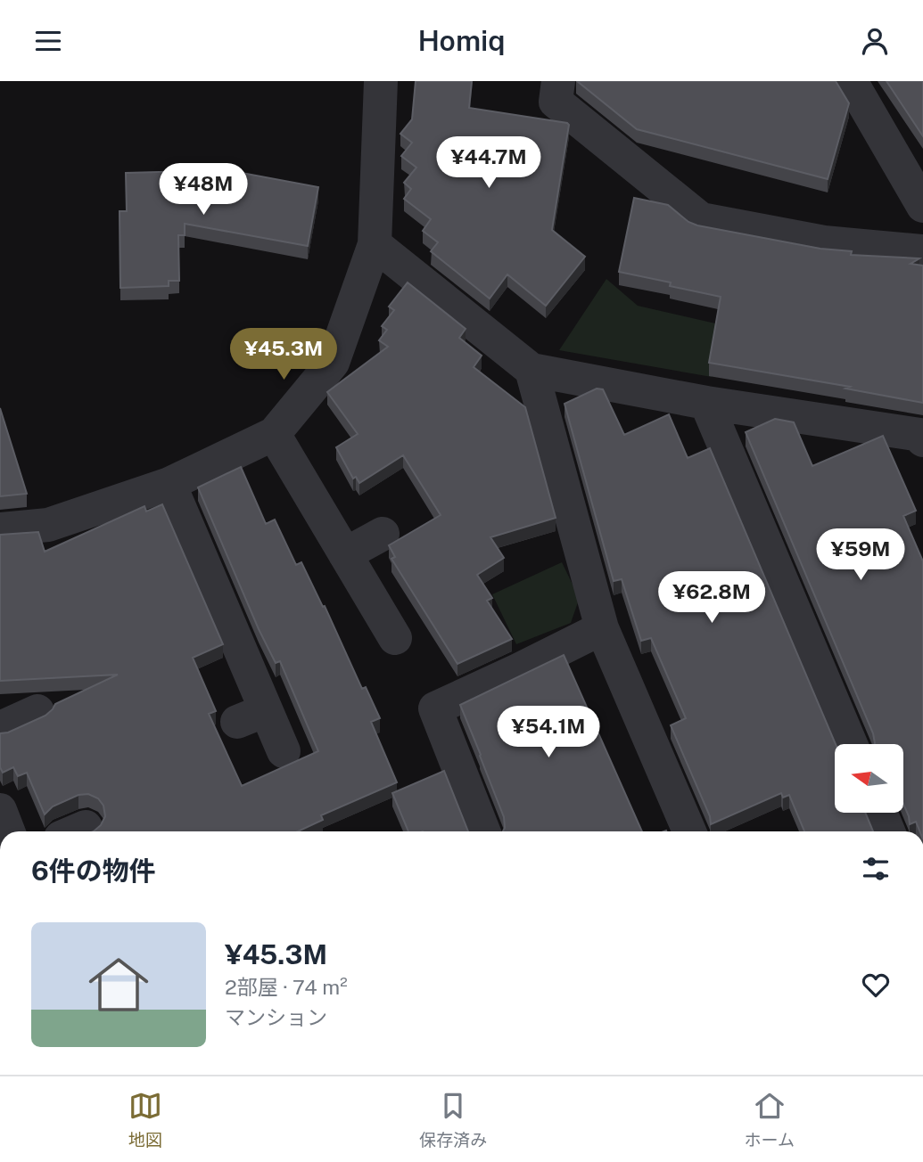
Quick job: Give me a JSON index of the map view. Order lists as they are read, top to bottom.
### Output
{
  "north": "left",
  "page": {
    "header": "Homiq",
    "price": [
      "¥44.7M",
      "¥48M",
      "¥45.3M",
      "¥59M",
      "¥62.8M",
      "¥54.1M"
    ],
    "heading": "6件の物件",
    "list": [
      {
        "name": "¥45.3M",
        "note": "2部屋 · 74 m² · マンション"
      }
    ],
    "tabs": ["地図", "保存済み", "ホーム"]
  }
}
